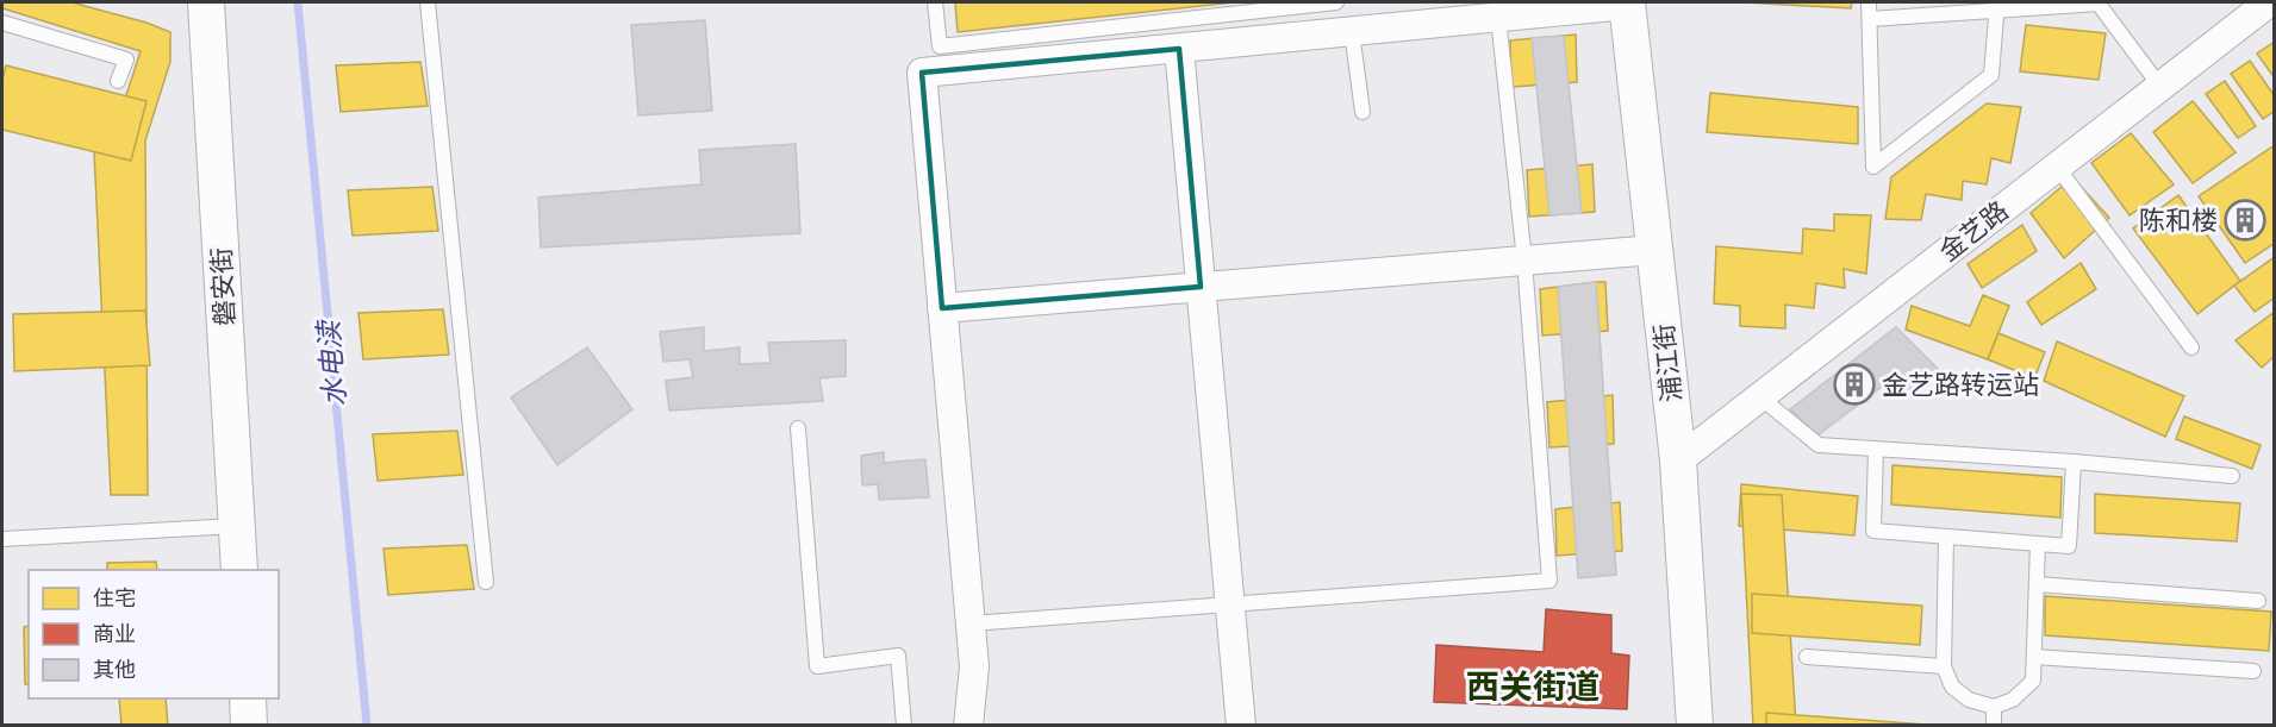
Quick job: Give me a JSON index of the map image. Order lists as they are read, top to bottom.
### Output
{
  "streets": {
    "street": ["金艺路", "磐安街", "浦江街"]
  },
  "crossings": [
    ["金艺路", "浦江街"]
  ],
  "districts": ["西关街道"],
  "water": ["水电渎"],
  "places": {
    "building": ["陈和楼", "金艺路转运站"]
  },
  "legend": ["住宅", "商业", "其他"]
}
